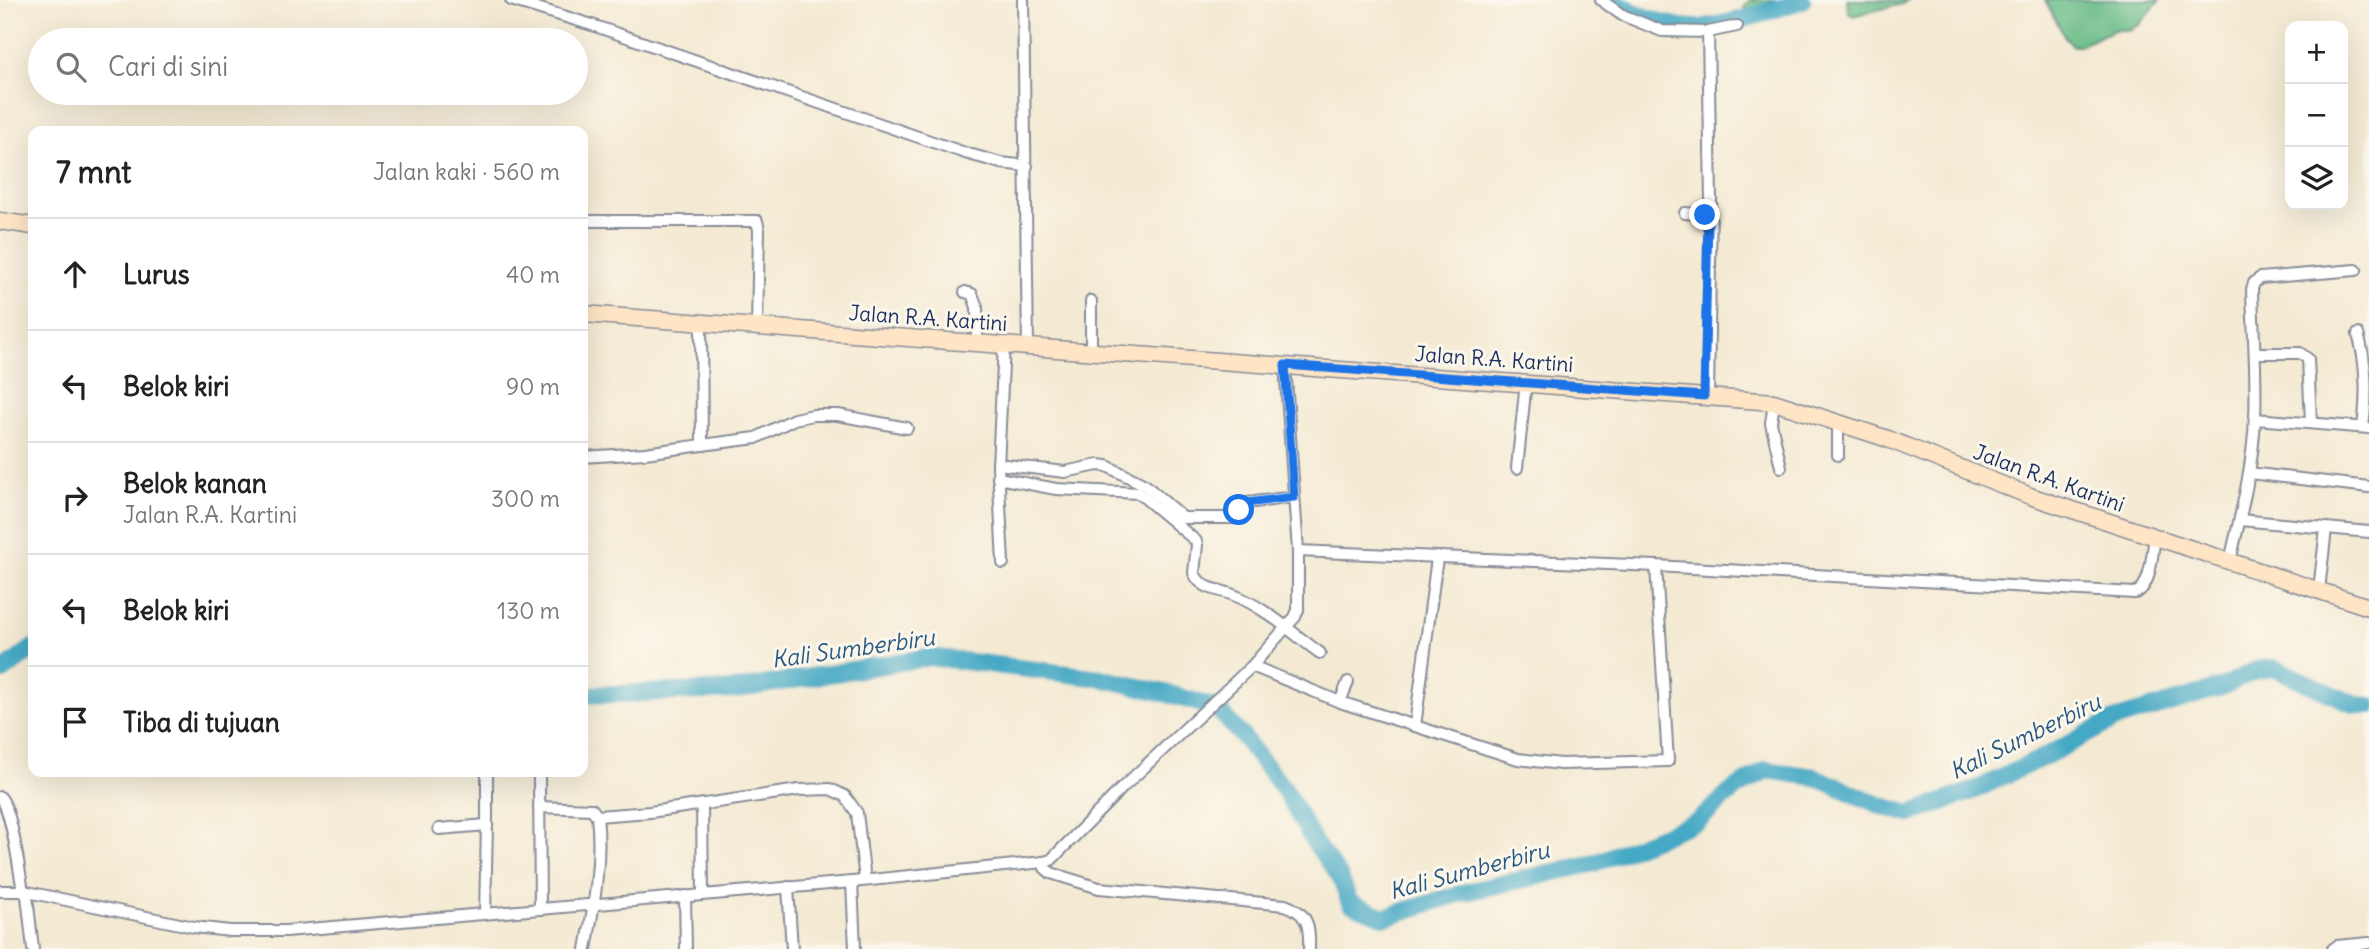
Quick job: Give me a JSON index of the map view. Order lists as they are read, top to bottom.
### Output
{
  "streets": {
    "main road": ["Jalan R.A. Kartini"]
  },
  "water": ["Kali Sumberbiru"],
  "page": {
    "map_buttons": ["+", "−"],
    "search": "Cari di sini",
    "heading": ["7 mnt", "Jalan kaki · 560 m"],
    "list": [
      ["Lurus", "40 m"],
      ["Belok kiri", "90 m"],
      ["Belok kanan", "Jalan R.A. Kartini", "300 m"],
      ["Belok kiri", "130 m"],
      "Tiba di tujuan"
    ]
  }
}
